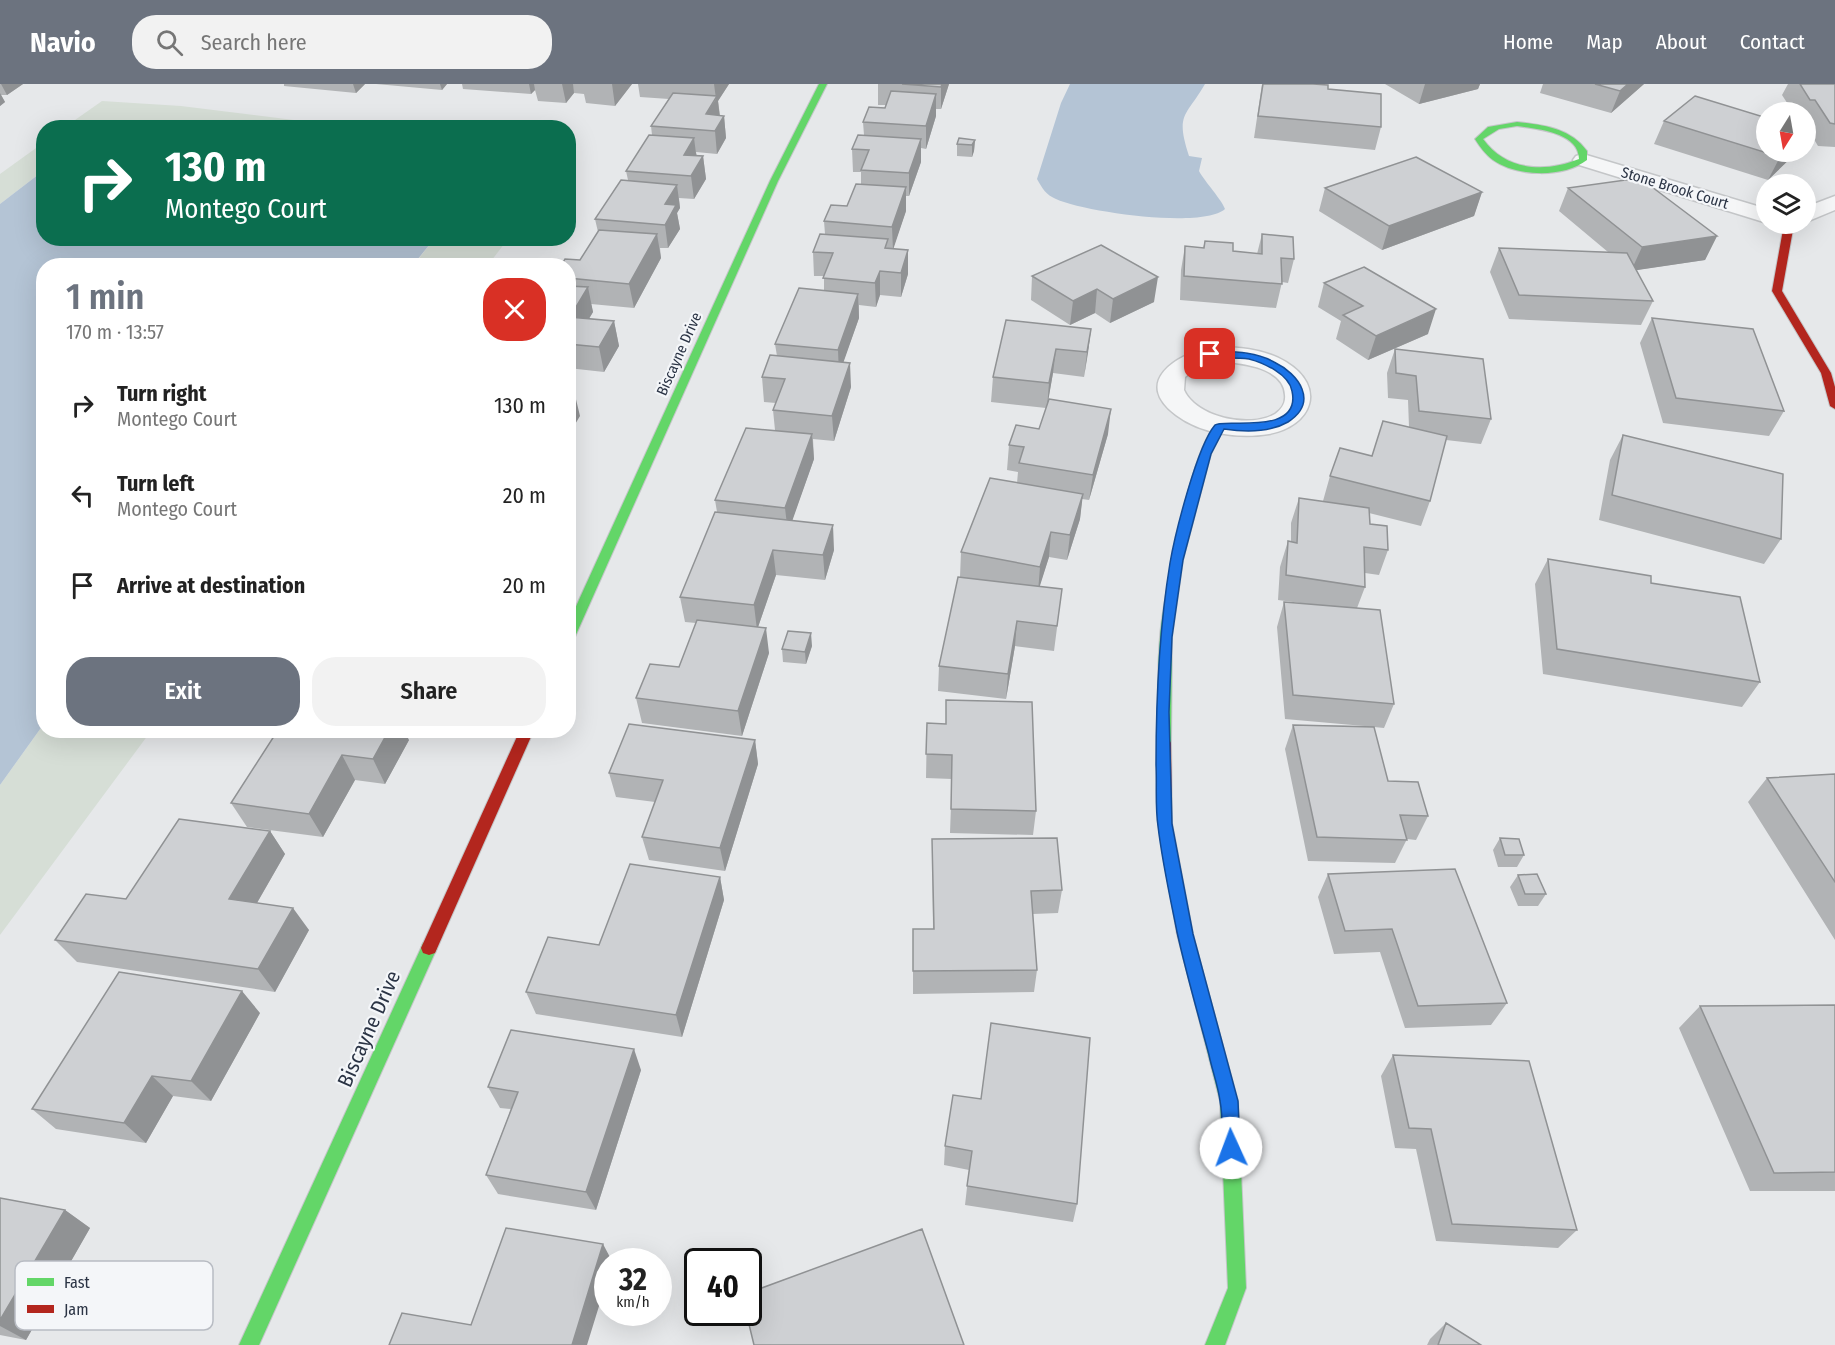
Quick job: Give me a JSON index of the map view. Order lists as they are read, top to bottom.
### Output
{
  "streets": {
    "street": ["Stone Brook Court", "Biscayne Drive"]
  },
  "legend": ["Fast", "Jam"],
  "north": "bottom",
  "page": {
    "header": "Navio",
    "search": "Search here",
    "nav": [
      "Home",
      "Map",
      "About",
      "Contact"
    ],
    "turn": ["130 m", "Montego Court"],
    "heading": ["1 min", "170 m · 13:57"],
    "list": [
      {
        "name": "Turn right",
        "note": "Montego Court",
        "value": "130 m"
      },
      {
        "name": "Turn left",
        "note": "Montego Court",
        "value": "20 m"
      },
      {
        "name": "Arrive at destination",
        "value": "20 m"
      }
    ],
    "buttons": ["Exit", "Share"],
    "speed": "32 km/h",
    "limit": "40"
  }
}
